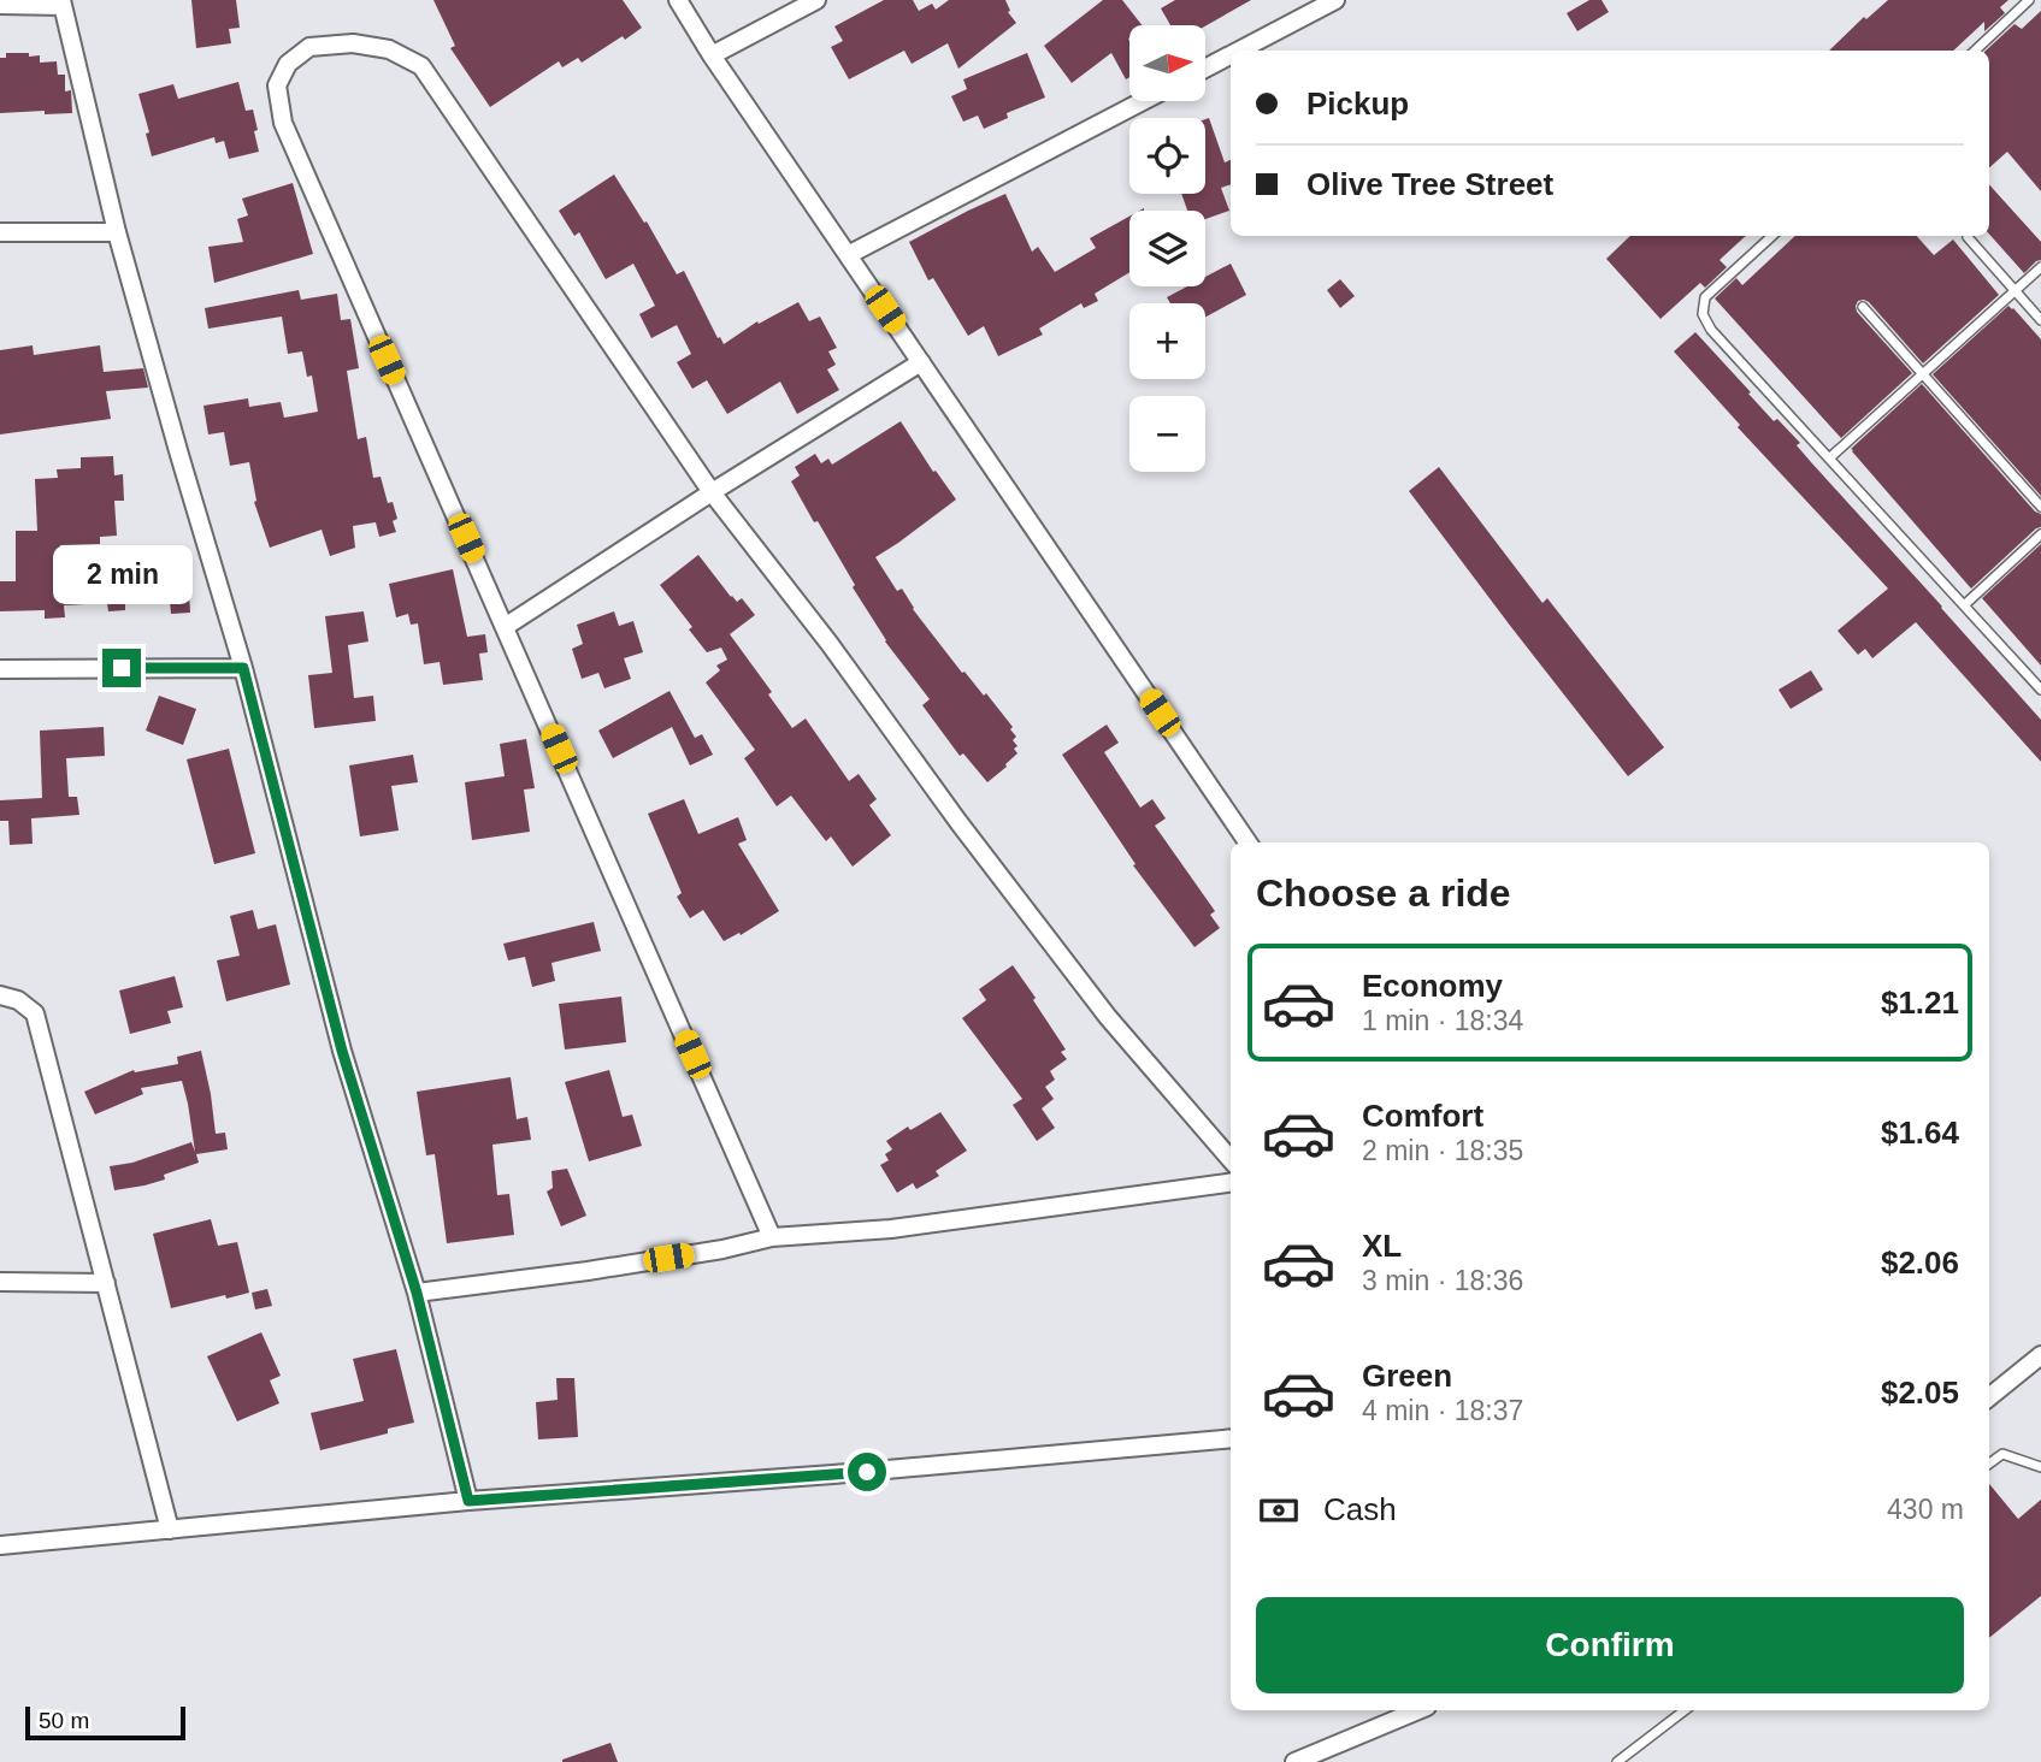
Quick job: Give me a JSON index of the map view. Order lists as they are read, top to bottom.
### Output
{
  "scale_bar": "50 m",
  "north": "right",
  "page": {
    "map_buttons": ["+", "−"],
    "banner": ["Pickup", "Olive Tree Street"],
    "bubble": "2 min",
    "heading": "Choose a ride",
    "list": [
      {
        "name": "Economy",
        "note": "1 min · 18:34",
        "value": "$1.21"
      },
      {
        "name": "Comfort",
        "note": "2 min · 18:35",
        "value": "$1.64"
      },
      {
        "name": "XL",
        "note": "3 min · 18:36",
        "value": "$2.06"
      },
      {
        "name": "Green",
        "note": "4 min · 18:37",
        "value": "$2.05"
      }
    ],
    "pay": ["Cash", "430 m"],
    "buttons": "Confirm",
    "scale": "50 m"
  }
}
